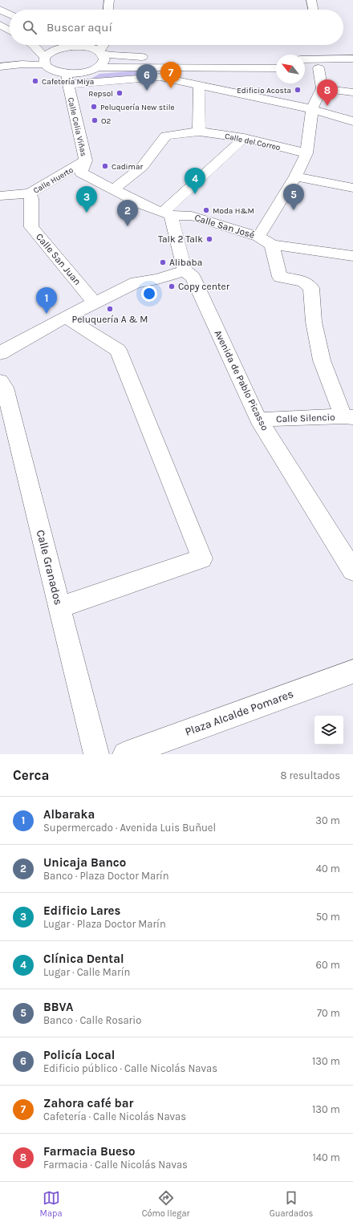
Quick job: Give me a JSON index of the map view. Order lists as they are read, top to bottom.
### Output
{
  "streets": {
    "street": [
      "Calle Celia Viñas",
      "Calle del Correo",
      "Calle Huerto",
      "Calle San José",
      "Calle San Juan",
      "Avenida de Pablo Picasso",
      "Calle Silencio",
      "Calle Granados",
      "Plaza Alcalde Pomares"
    ]
  },
  "crossings": [
    ["Calle Celia Viñas", "Calle Huerto"],
    ["Calle Huerto", "Calle San Juan"],
    ["Calle San José", "Avenida de Pablo Picasso"],
    ["Avenida de Pablo Picasso", "Calle Silencio"]
  ],
  "places": [
    "Cafetería Miya",
    "Edificio Acosta",
    "Repsol",
    "Peluquería New stile",
    "O2",
    "Cadimar",
    "Moda H&M",
    "Talk 2 Talk",
    "Alibaba",
    "Copy center",
    "Peluquería A & M"
  ],
  "north": "top left",
  "page": {
    "search": "Buscar aquí",
    "pins": [
      "7",
      "6",
      "8",
      "4",
      "5",
      "3",
      "2",
      "1"
    ],
    "heading": ["Cerca", "8 resultados"],
    "list": [
      {
        "mark": "1",
        "name": "Albaraka",
        "note": "Supermercado · Avenida Luis Buñuel",
        "value": "30 m"
      },
      {
        "mark": "2",
        "name": "Unicaja Banco",
        "note": "Banco · Plaza Doctor Marín",
        "value": "40 m"
      },
      {
        "mark": "3",
        "name": "Edificio Lares",
        "note": "Lugar · Plaza Doctor Marín",
        "value": "50 m"
      },
      {
        "mark": "4",
        "name": "Clínica Dental",
        "note": "Lugar · Calle Marín",
        "value": "60 m"
      },
      {
        "mark": "5",
        "name": "BBVA",
        "note": "Banco · Calle Rosario",
        "value": "70 m"
      },
      {
        "mark": "6",
        "name": "Policía Local",
        "note": "Edificio público · Calle Nicolás Navas",
        "value": "130 m"
      },
      {
        "mark": "7",
        "name": "Zahora café bar",
        "note": "Cafetería · Calle Nicolás Navas",
        "value": "130 m"
      },
      {
        "mark": "8",
        "name": "Farmacia Bueso",
        "note": "Farmacia · Calle Nicolás Navas",
        "value": "140 m"
      }
    ],
    "nav": ["Mapa", "Cómo llegar", "Guardados"]
  }
}
